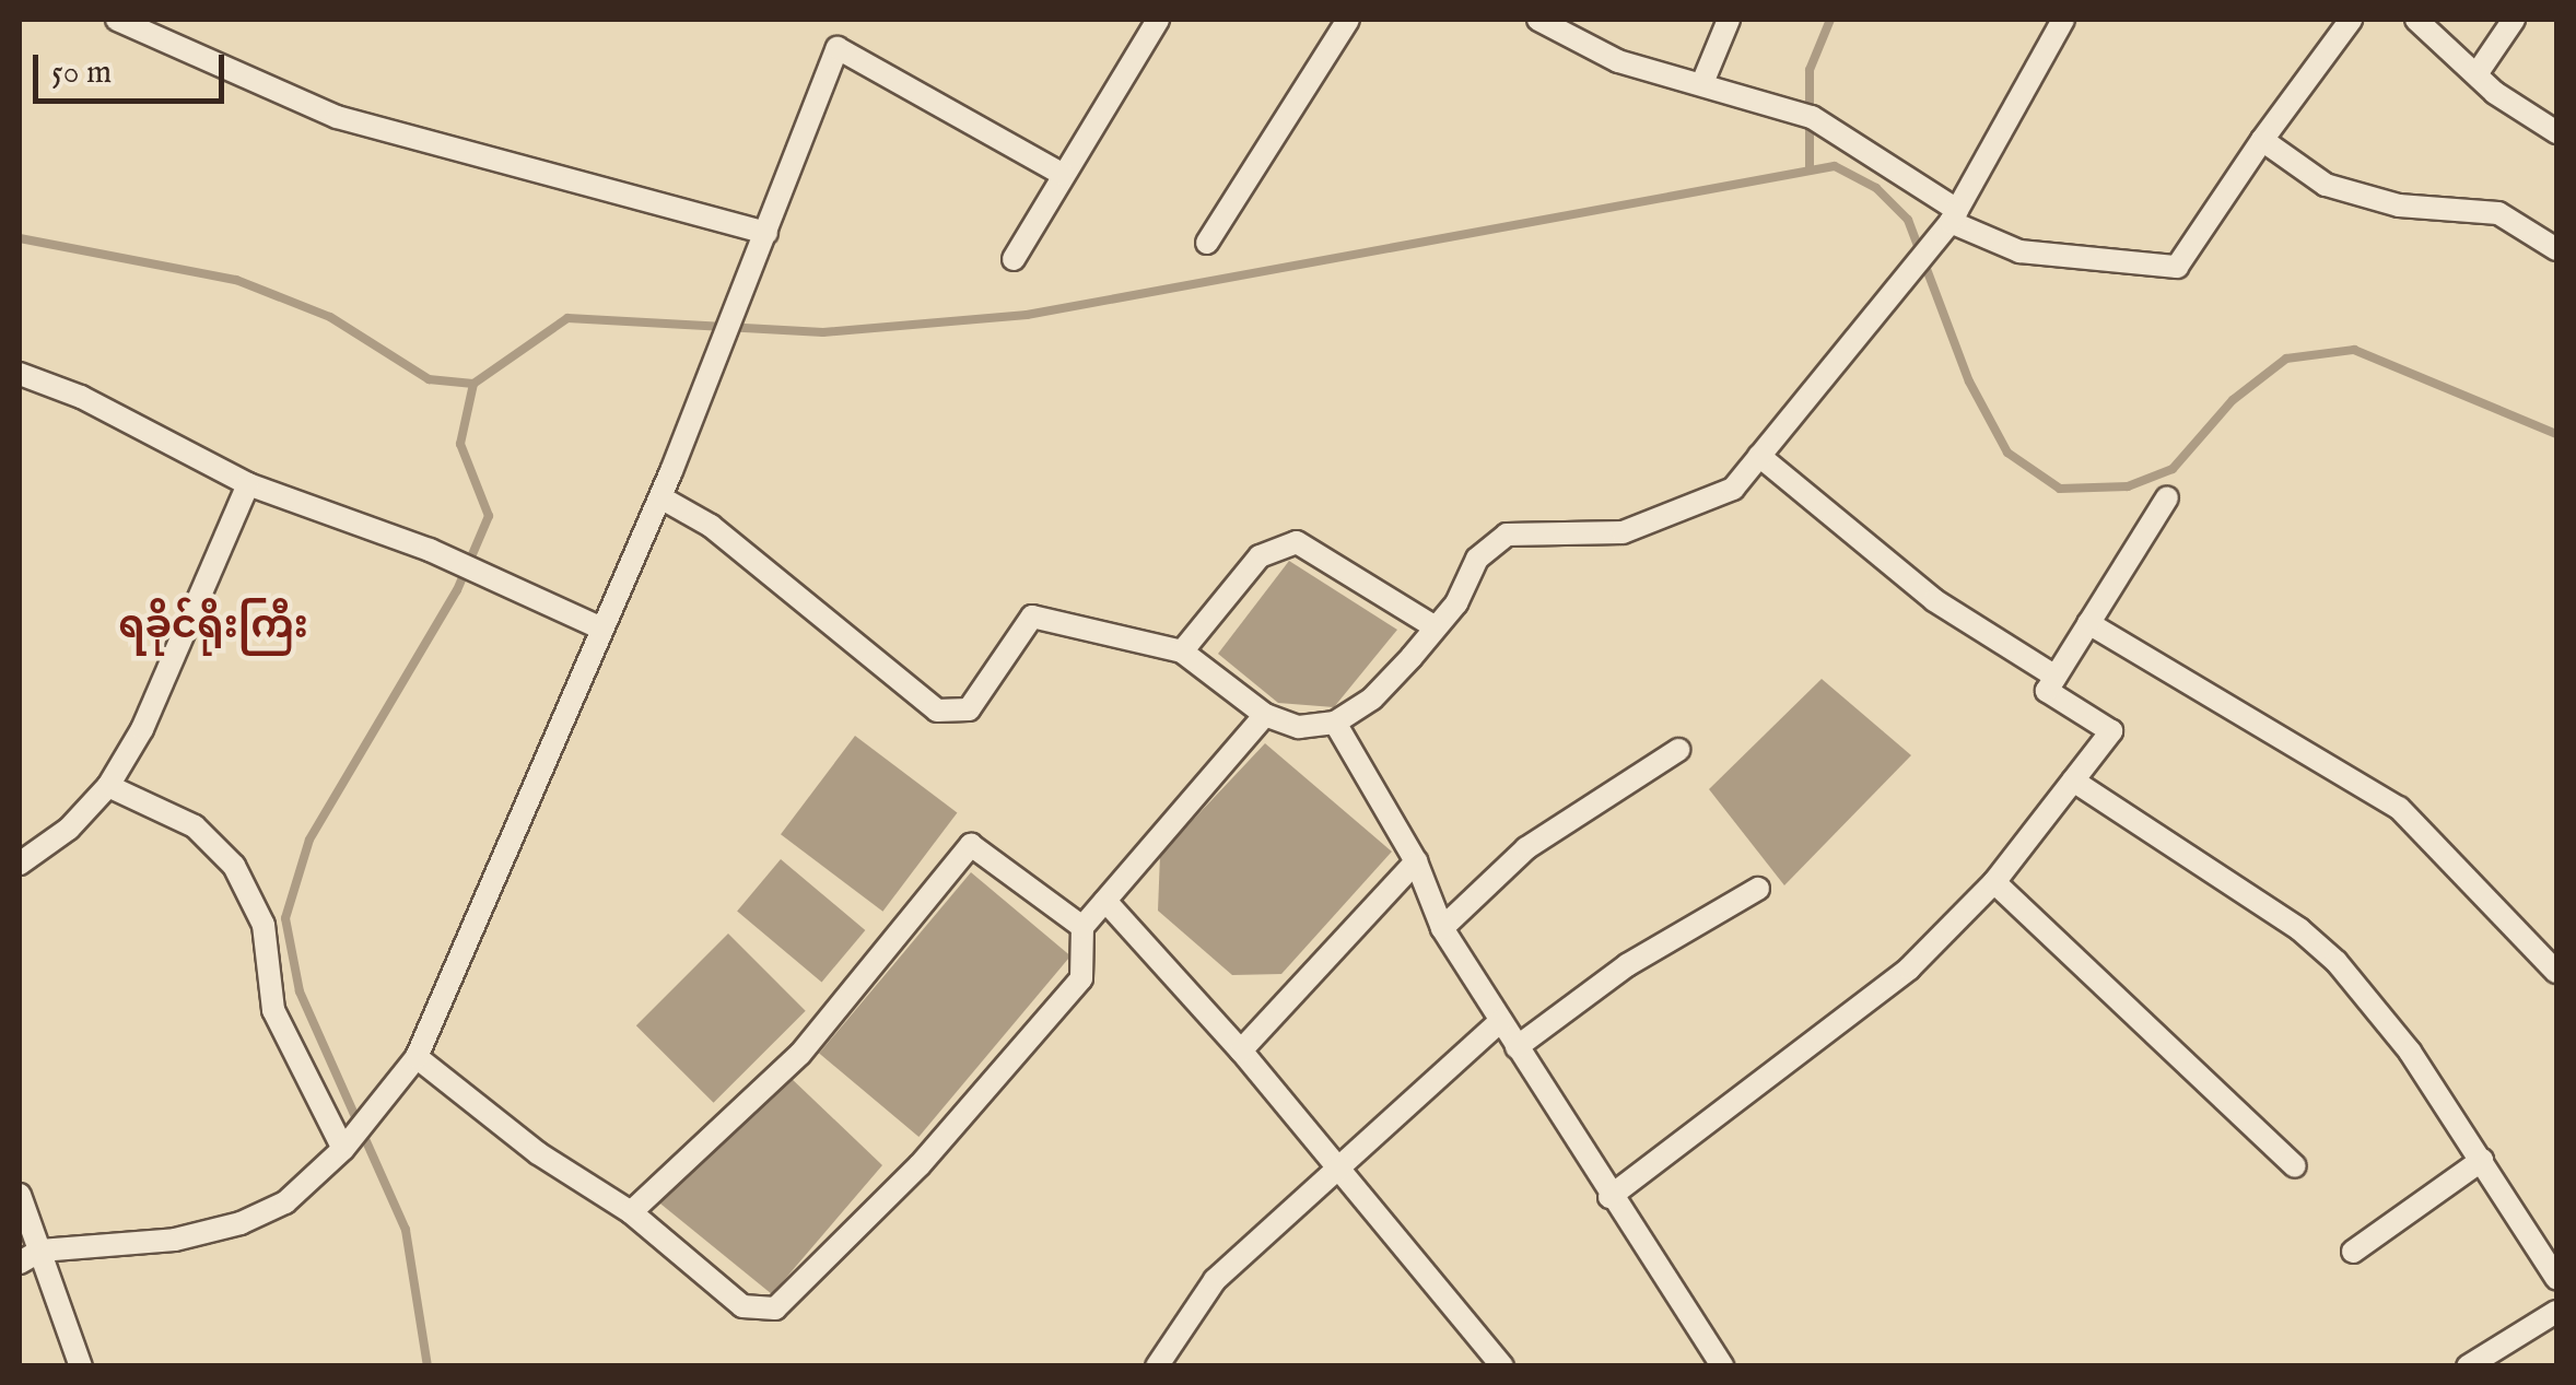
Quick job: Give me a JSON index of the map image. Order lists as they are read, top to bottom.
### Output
{
  "districts": ["ရခိုင်ရိုးကြီး"],
  "scale_bar": "50 m"
}
